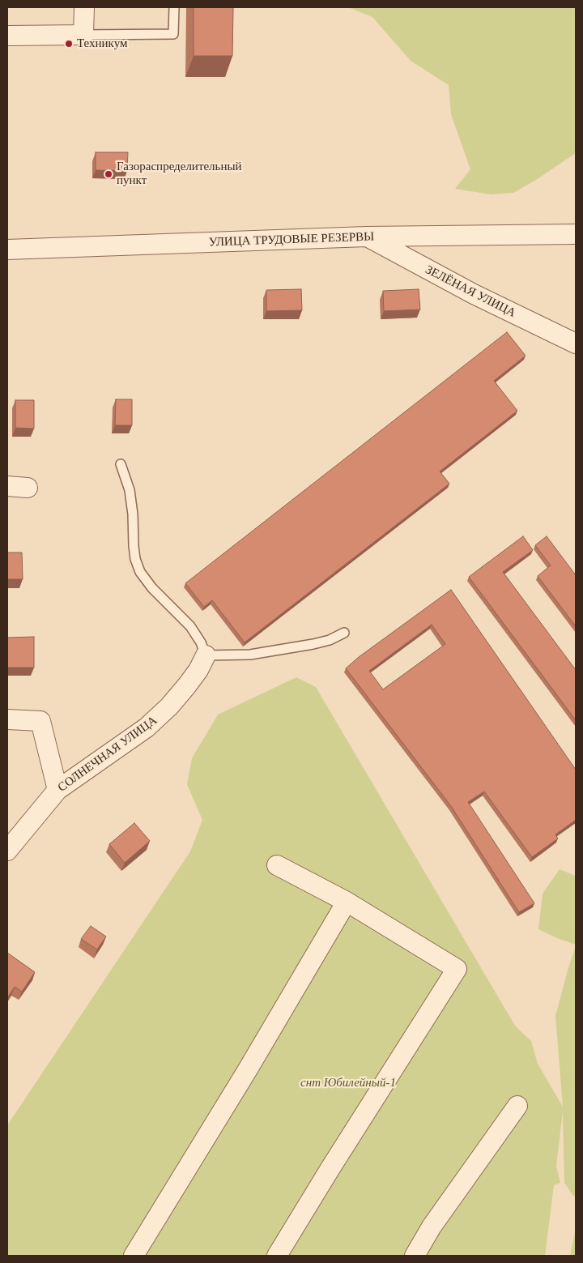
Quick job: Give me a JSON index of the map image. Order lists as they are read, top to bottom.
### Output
{
  "streets": {
    "street": ["УЛИЦА ТРУДОВЫЕ РЕЗЕРВЫ", "ЗЕЛЁНАЯ УЛИЦА", "СОЛНЕЧНАЯ УЛИЦА"]
  },
  "crossings": [
    ["УЛИЦА ТРУДОВЫЕ РЕЗЕРВЫ", "ЗЕЛЁНАЯ УЛИЦА"]
  ],
  "parks": ["снт Юбилейный-1"],
  "places": ["Техникум", "Газораспределительный пункт"]
}
